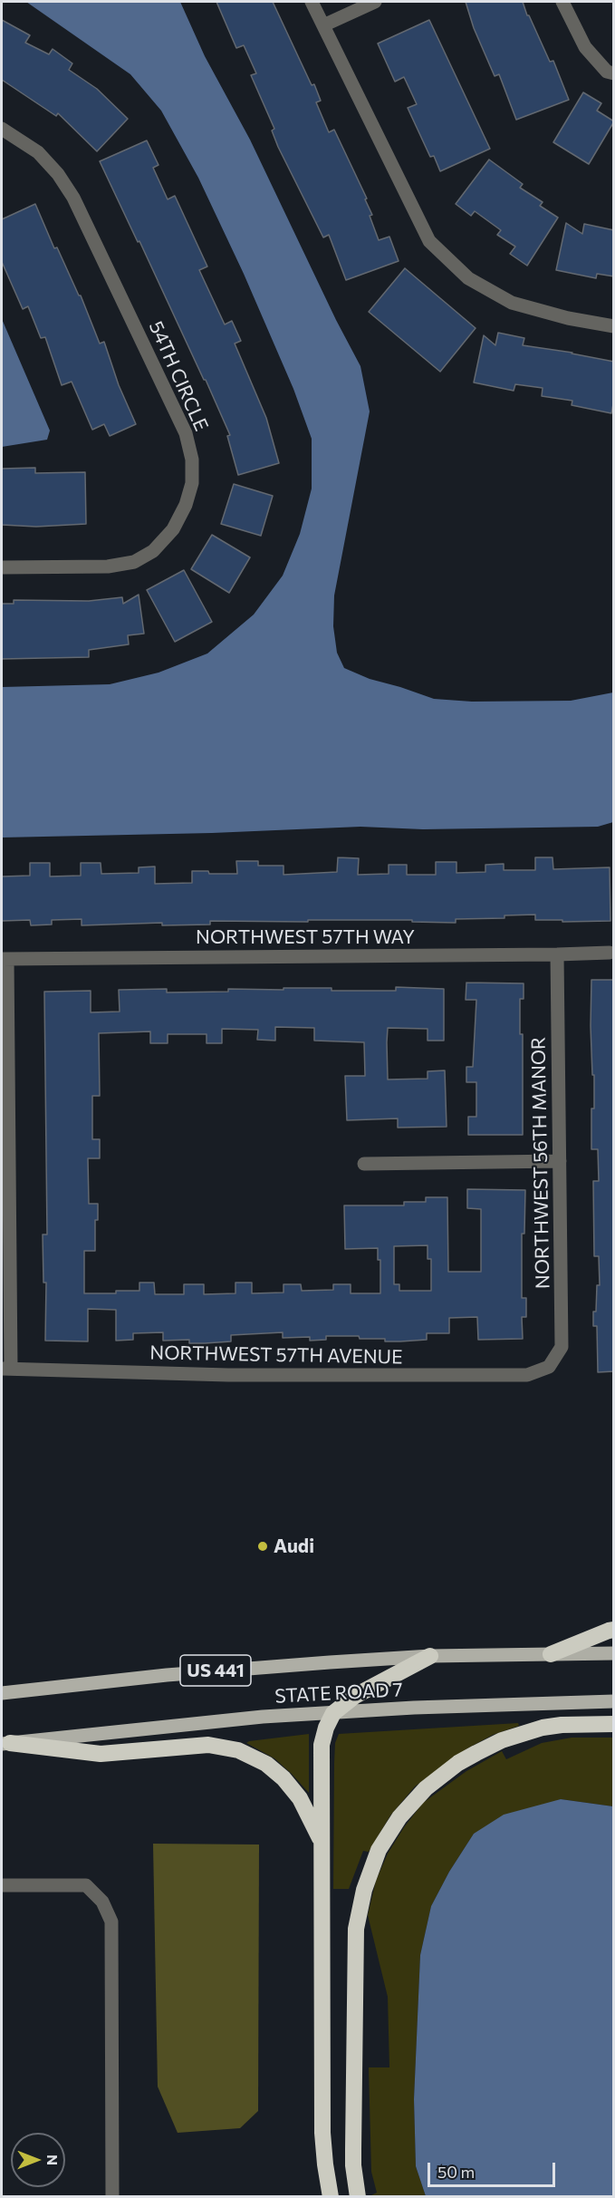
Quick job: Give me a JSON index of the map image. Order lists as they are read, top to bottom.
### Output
{
  "streets": {
    "main road": ["US 441", "STATE ROAD 7"],
    "street": [
      "54TH CIRCLE",
      "NORTHWEST 57TH WAY",
      "NORTHWEST 56TH MANOR",
      "NORTHWEST 57TH AVENUE"
    ]
  },
  "crossings": [
    ["NORTHWEST 57TH WAY", "NORTHWEST 56TH MANOR"],
    ["NORTHWEST 56TH MANOR", "NORTHWEST 57TH AVENUE"]
  ],
  "places": ["Audi"],
  "scale_bar": "50 m",
  "north": "right"
}
